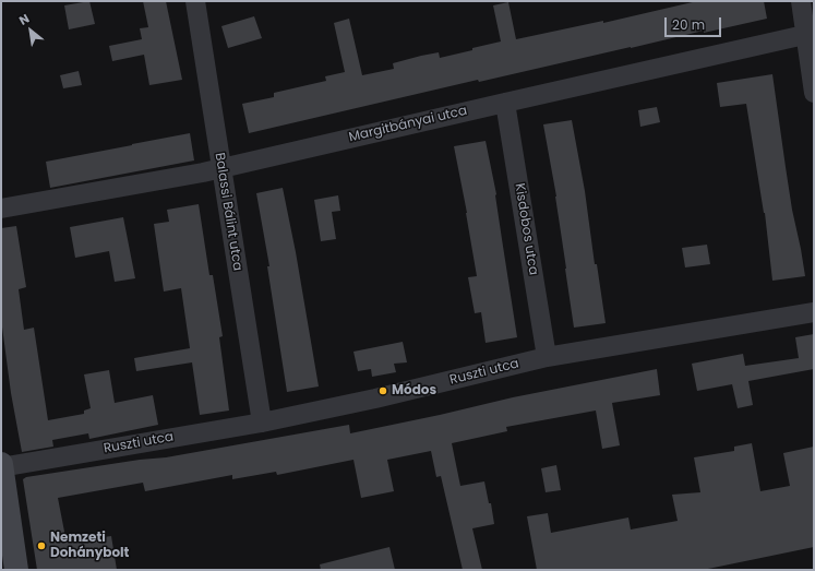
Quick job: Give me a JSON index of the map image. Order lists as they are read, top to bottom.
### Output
{
  "streets": {
    "street": [
      "Margitbányai utca",
      "Balassi Bálint utca",
      "Kisdobos utca",
      "Ruszti utca"
    ]
  },
  "crossings": [
    ["Margitbányai utca", "Balassi Bálint utca"],
    ["Margitbányai utca", "Kisdobos utca"],
    ["Balassi Bálint utca", "Ruszti utca"],
    ["Kisdobos utca", "Ruszti utca"]
  ],
  "places": ["Módos", "Nemzeti Dohánybolt"],
  "scale_bar": "20 m",
  "north": "top left"
}
